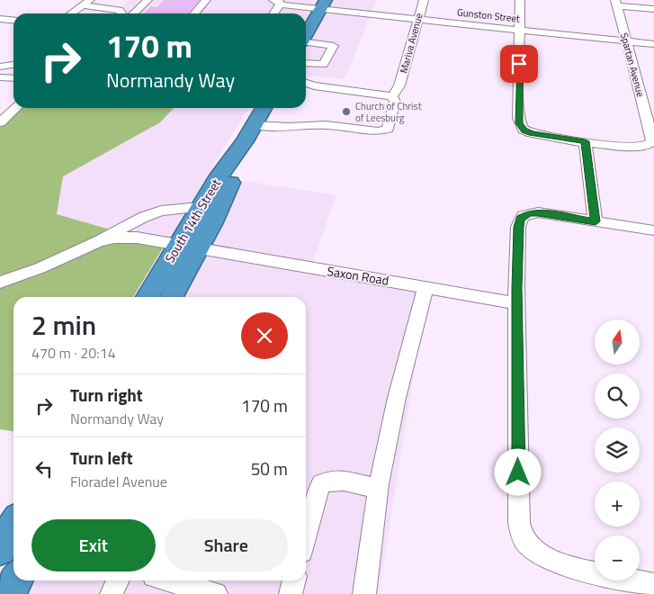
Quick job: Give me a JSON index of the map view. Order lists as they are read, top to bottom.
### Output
{
  "streets": {
    "highway": ["South 14th Street"],
    "street": [
      "Gunston Street",
      "Mariva Avenue",
      "Spartan Avenue",
      "Saxon Road"
    ]
  },
  "crossings": [
    ["Gunston Street", "Mariva Avenue"],
    ["Gunston Street", "Spartan Avenue"],
    ["South 14th Street", "Saxon Road"]
  ],
  "places": ["Church of Christ of Leesburg"],
  "north": "top",
  "page": {
    "turn": ["170 m", "Normandy Way"],
    "heading": ["2 min", "470 m · 20:14"],
    "map_buttons": ["+", "−"],
    "list": [
      {
        "name": "Turn right",
        "note": "Normandy Way",
        "value": "170 m"
      },
      {
        "name": "Turn left",
        "note": "Floradel Avenue",
        "value": "50 m"
      }
    ],
    "buttons": ["Exit", "Share"]
  }
}
